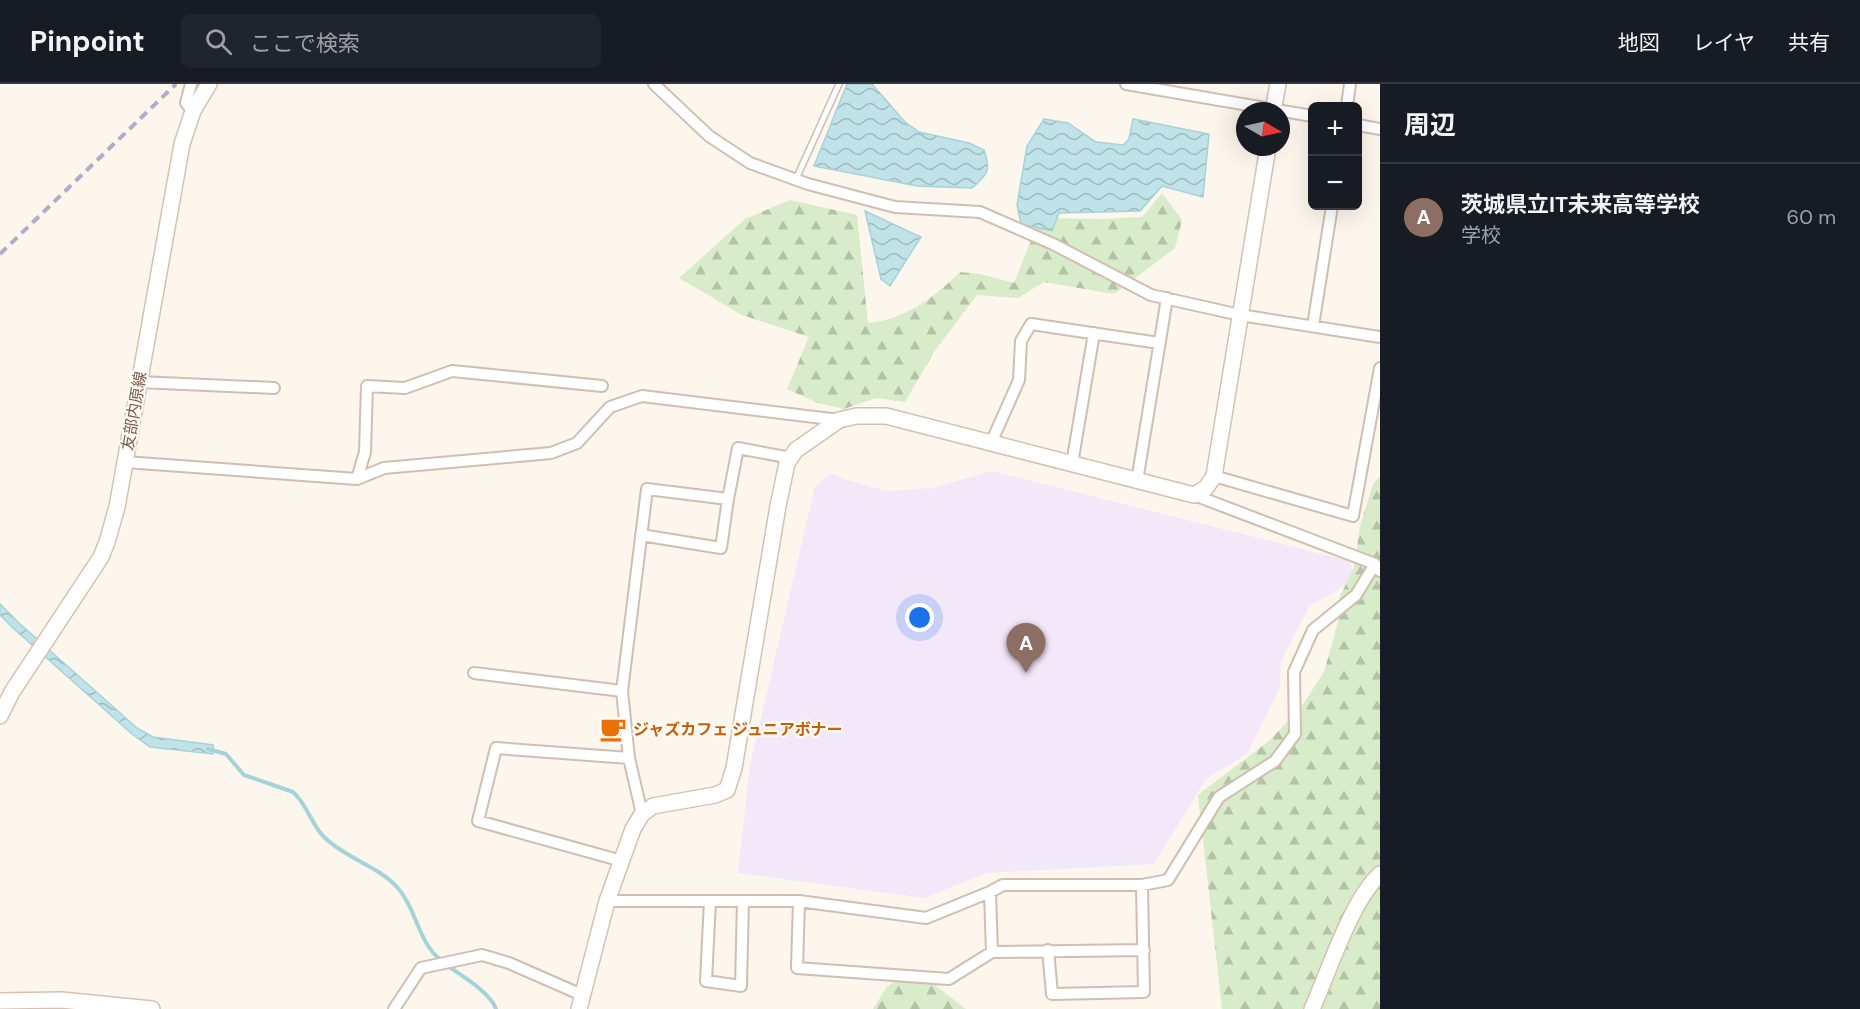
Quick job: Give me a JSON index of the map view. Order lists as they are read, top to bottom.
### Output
{
  "streets": {
    "street": ["友部内原線"]
  },
  "places": {
    "cafe": ["ジャズカフェ ジュニアボナー"]
  },
  "north": "right",
  "page": {
    "header": "Pinpoint",
    "search": "ここで検索",
    "nav": ["地図", "レイヤ", "共有"],
    "heading": "周辺",
    "map_buttons": ["+", "−"],
    "list": [
      {
        "mark": "A",
        "name": "茨城県立IT未来高等学校",
        "note": "学校",
        "value": "60 m"
      }
    ],
    "pins": "A"
  }
}
